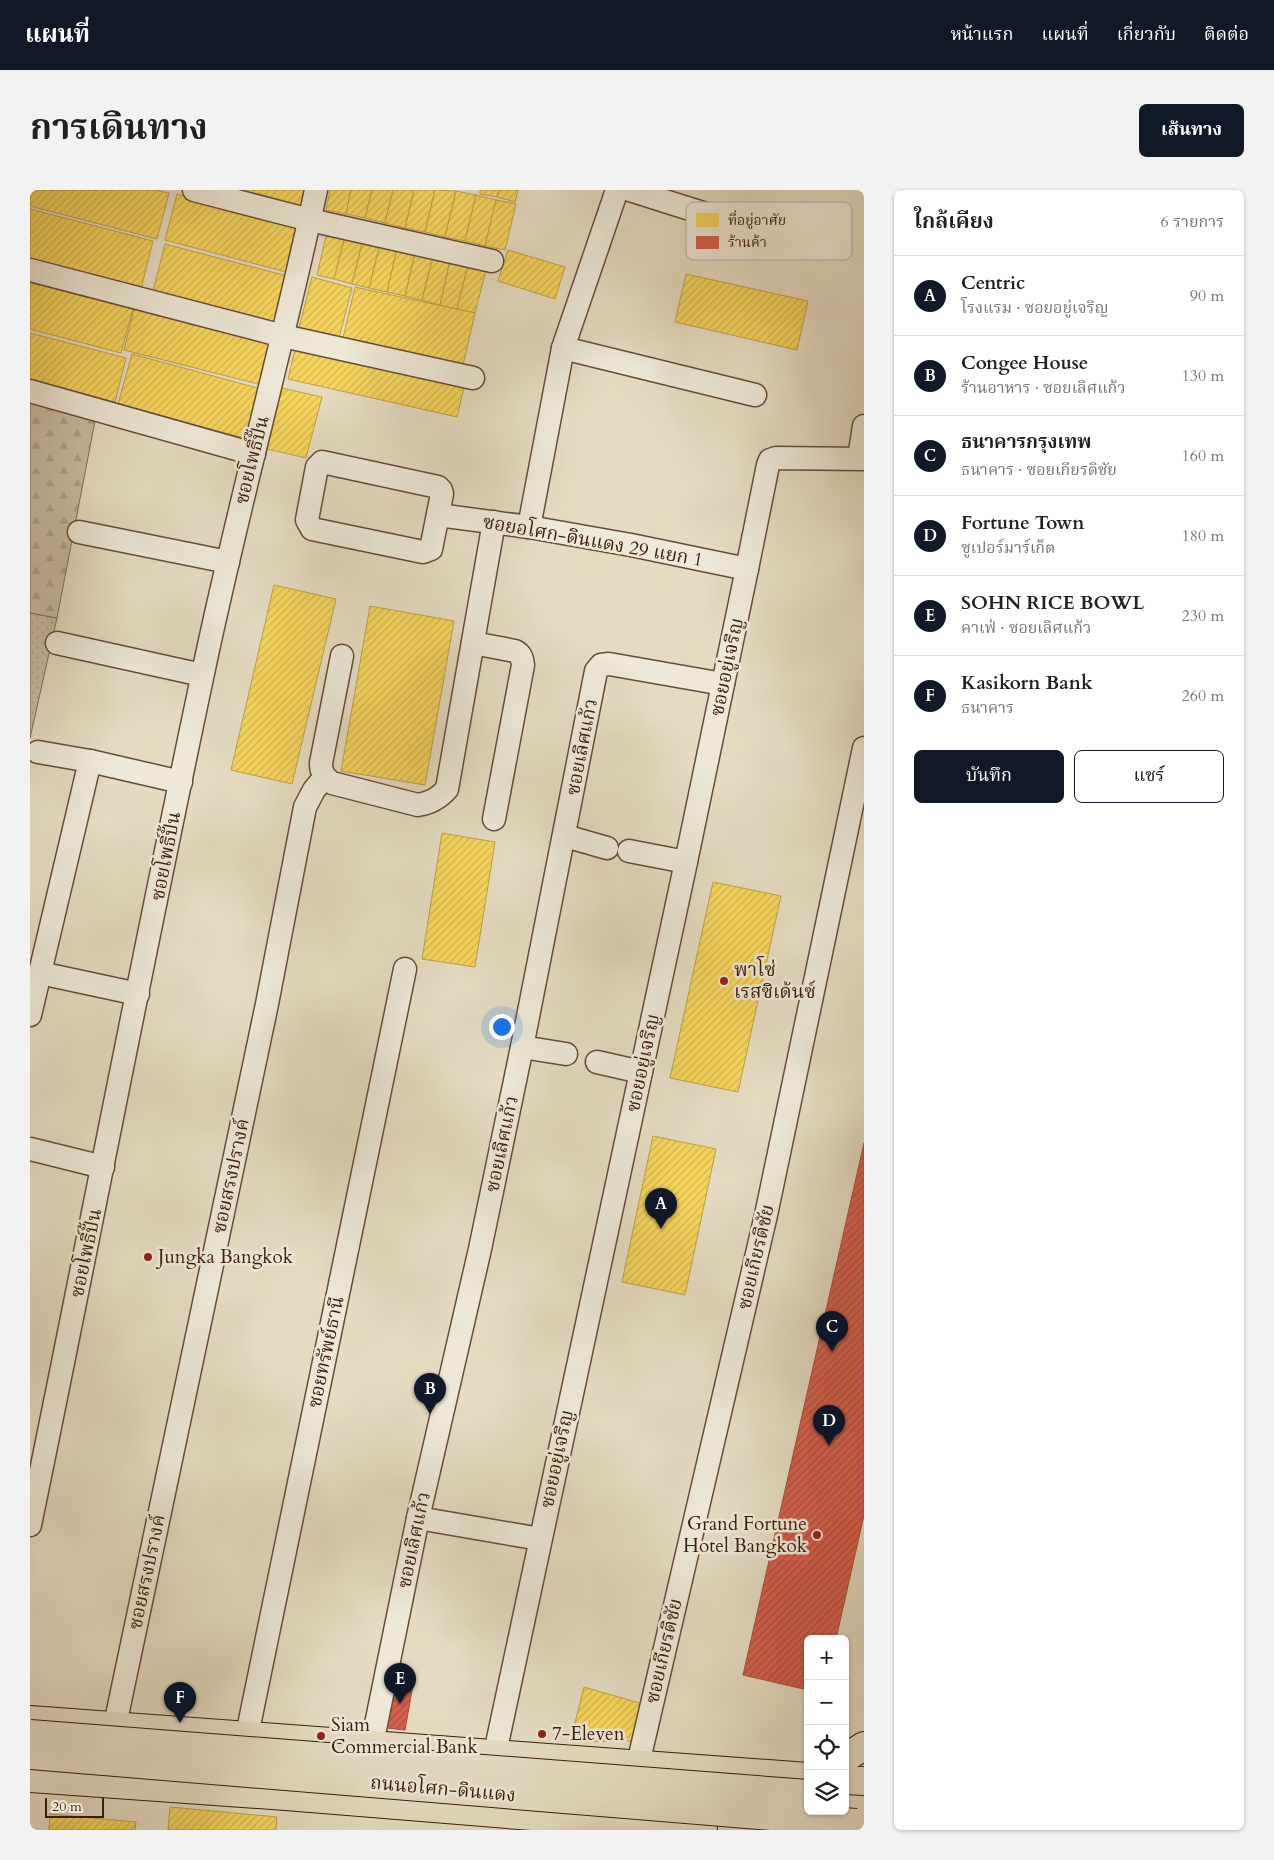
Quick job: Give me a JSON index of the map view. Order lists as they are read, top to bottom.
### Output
{
  "streets": {
    "main road": ["ถนนอโศก-ดินแดง"],
    "street": [
      "ซอยโพธิ์ปั้น",
      "ซอยอโศก-ดินแดง 29 แยก 1",
      "ซอยอยู่เจริญ",
      "ซอยเลิศแก้ว",
      "ซอยสรงปรางค์",
      "ซอยเกียรติชัย",
      "ซอยทรัพย์ธานี"
    ]
  },
  "crossings": [
    ["ซอยอโศก-ดินแดง 29 แยก 1", "ซอยอยู่เจริญ"],
    ["ซอยอยู่เจริญ", "ซอยเลิศแก้ว"],
    ["ซอยอยู่เจริญ", "ถนนอโศก-ดินแดง"],
    ["ซอยเลิศแก้ว", "ถนนอโศก-ดินแดง"],
    ["ซอยสรงปรางค์", "ถนนอโศก-ดินแดง"],
    ["ซอยเกียรติชัย", "ถนนอโศก-ดินแดง"],
    ["ซอยทรัพย์ธานี", "ถนนอโศก-ดินแดง"]
  ],
  "places": [
    "พาโซ่ เรสซิเด้นซ์",
    "Jungka Bangkok",
    "Grand Fortune Hotel Bangkok",
    "7-Eleven",
    "Siam Commercial Bank"
  ],
  "legend": ["ที่อยู่อาศัย", "ร้านค้า"],
  "scale_bar": "20 m",
  "page": {
    "header": "แผนที่",
    "nav": [
      "หน้าแรก",
      "แผนที่",
      "เกี่ยวกับ",
      "ติดต่อ"
    ],
    "title": "การเดินทาง",
    "buttons": [
      "เส้นทาง",
      ["บันทึก", "แชร์"]
    ],
    "heading": ["ใกล้เคียง", "6 รายการ"],
    "list": [
      {
        "mark": "A",
        "name": "Centric",
        "note": "โรงแรม · ซอยอยู่เจริญ",
        "value": "90 m"
      },
      {
        "mark": "B",
        "name": "Congee House",
        "note": "ร้านอาหาร · ซอยเลิศแก้ว",
        "value": "130 m"
      },
      {
        "mark": "C",
        "name": "ธนาคารกรุงเทพ",
        "note": "ธนาคาร · ซอยเกียรติชัย",
        "value": "160 m"
      },
      {
        "mark": "D",
        "name": "Fortune Town",
        "note": "ซูเปอร์มาร์เก็ต",
        "value": "180 m"
      },
      {
        "mark": "E",
        "name": "SOHN RICE BOWL",
        "note": "คาเฟ่ · ซอยเลิศแก้ว",
        "value": "230 m"
      },
      {
        "mark": "F",
        "name": "Kasikorn Bank",
        "note": "ธนาคาร",
        "value": "260 m"
      }
    ],
    "pins": [
      "A",
      "C",
      "B",
      "D",
      "E",
      "F"
    ],
    "map_buttons": ["+", "−"],
    "scale": "20 m"
  }
}
